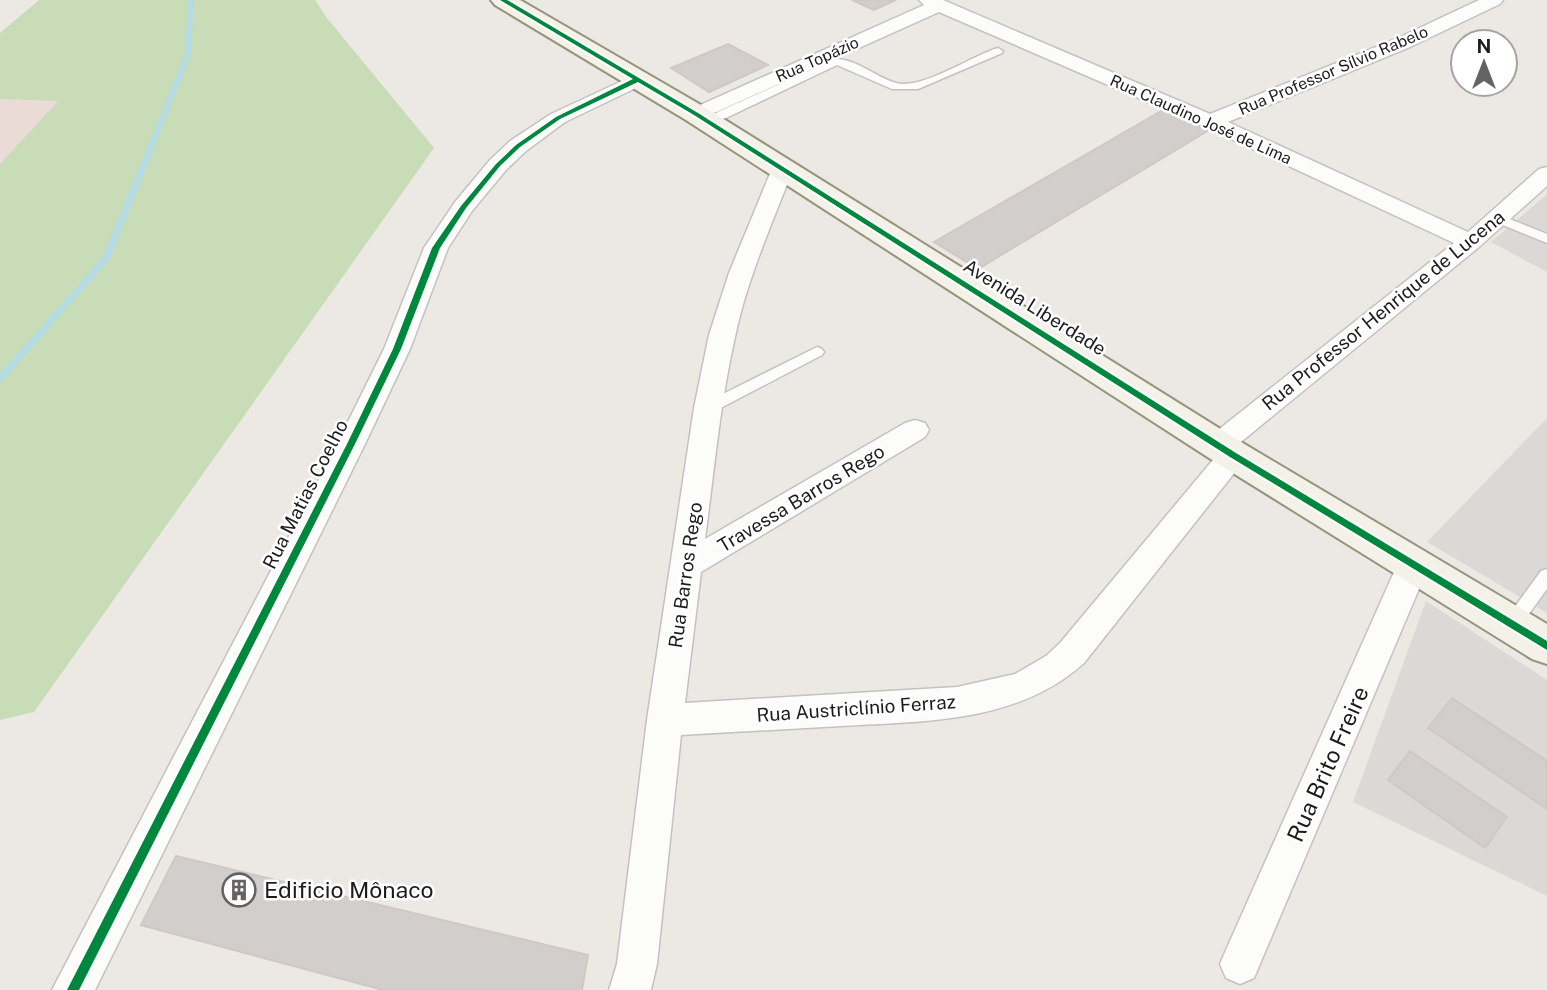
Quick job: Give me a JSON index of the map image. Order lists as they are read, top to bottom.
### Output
{
  "streets": {
    "main road": ["Avenida Liberdade"],
    "street": [
      "Rua Topázio",
      "Rua Professor Sílvio Rabelo",
      "Rua Claudino José de Lima",
      "Rua Professor Henrique de Lucena",
      "Rua Matias Coelho",
      "Travessa Barros Rego",
      "Rua Barros Rego",
      "Rua Austriclínio Ferraz",
      "Rua Brito Freire"
    ]
  },
  "crossings": [
    ["Rua Topázio", "Rua Claudino José de Lima"],
    ["Rua Topázio", "Avenida Liberdade"],
    ["Rua Professor Sílvio Rabelo", "Rua Claudino José de Lima"],
    ["Rua Claudino José de Lima", "Rua Professor Henrique de Lucena"],
    ["Avenida Liberdade", "Rua Professor Henrique de Lucena"],
    ["Avenida Liberdade", "Rua Matias Coelho"],
    ["Avenida Liberdade", "Rua Barros Rego"],
    ["Avenida Liberdade", "Rua Austriclínio Ferraz"],
    ["Avenida Liberdade", "Rua Brito Freire"],
    ["Rua Professor Henrique de Lucena", "Rua Austriclínio Ferraz"],
    ["Travessa Barros Rego", "Rua Barros Rego"],
    ["Rua Barros Rego", "Rua Austriclínio Ferraz"]
  ],
  "places": {
    "building": ["Edificio Mônaco"]
  },
  "north": "top"
}
